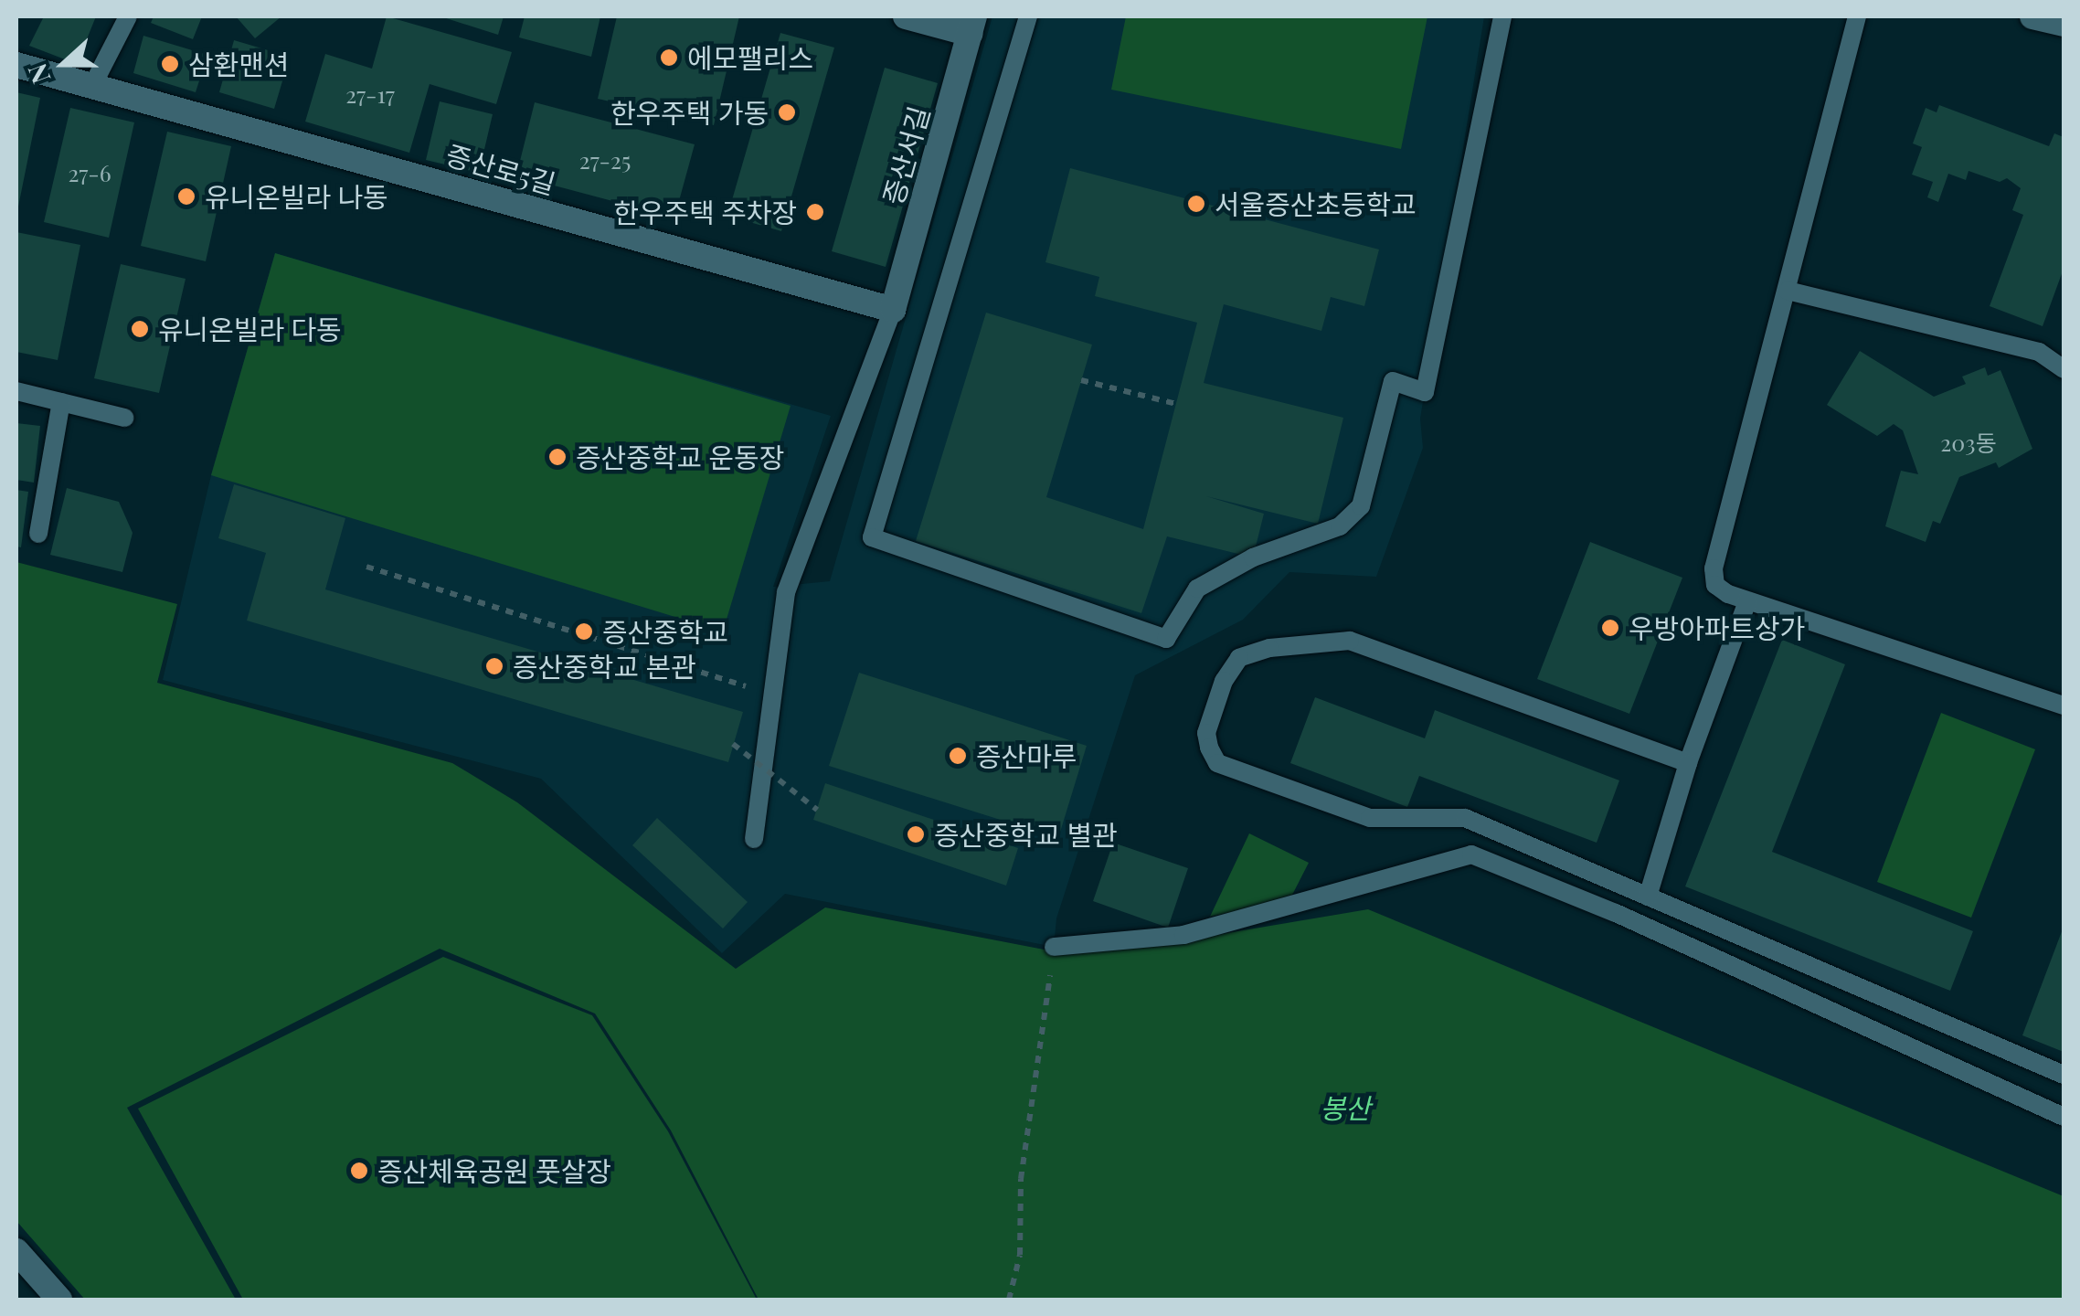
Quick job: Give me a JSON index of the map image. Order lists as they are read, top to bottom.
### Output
{
  "streets": {
    "street": ["증산서길", "증산로5길"]
  },
  "crossings": [
    ["증산서길", "증산로5길"]
  ],
  "parks": ["봉산"],
  "places": [
    "에모팰리스",
    "삼환맨션",
    "한우주택 가동",
    "유니온빌라 나동",
    "서울증산초등학교",
    "한우주택 주차장",
    "유니온빌라 다동",
    "증산중학교 운동장",
    "우방아파트상가",
    "증산중학교",
    "증산중학교 본관",
    "증산마루",
    "증산중학교 별관",
    "증산체육공원 풋살장"
  ],
  "house_numbers": [
    "27-17",
    "27-25",
    "27-6",
    "203동"
  ],
  "north": "left"
}
